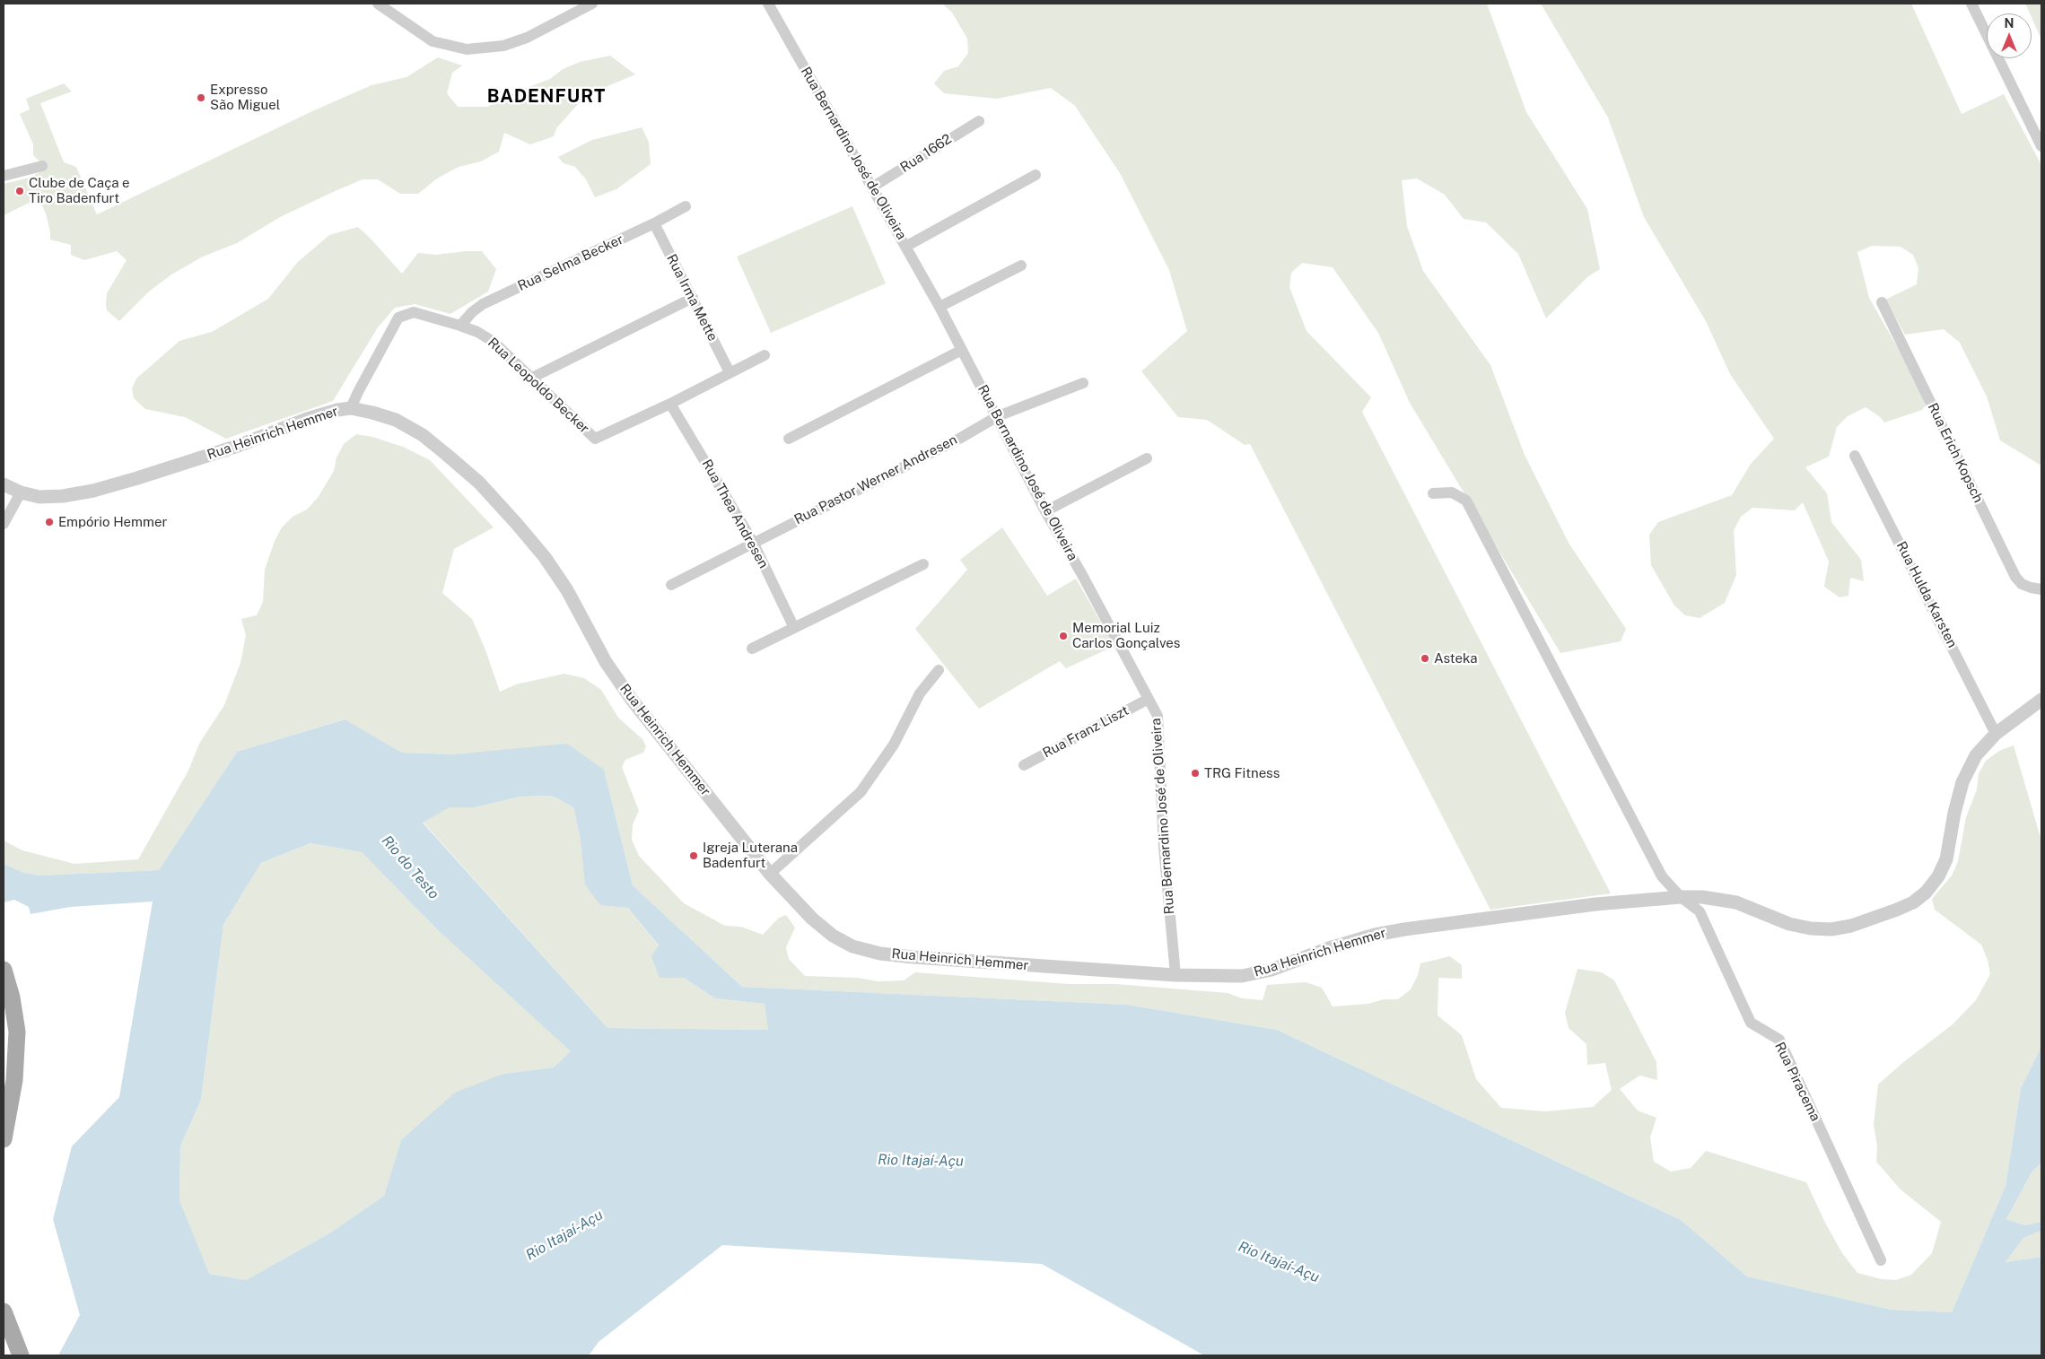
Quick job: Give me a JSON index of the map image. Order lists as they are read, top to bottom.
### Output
{
  "streets": {
    "street": [
      "Rua Bernardino José de Oliveira",
      "Rua 1662",
      "Rua Selma Becker",
      "Rua Irma Mette",
      "Rua Leopoldo Becker",
      "Rua Heinrich Hemmer",
      "Rua Erich Kopsch",
      "Rua Pastor Werner Andresen",
      "Rua Thea Andresen",
      "Rua Hulda Karsten",
      "Rua Franz Liszt",
      "Rua Piracema"
    ]
  },
  "crossings": [
    ["Rua Bernardino José de Oliveira", "Rua 1662"],
    ["Rua Bernardino José de Oliveira", "Rua Heinrich Hemmer"],
    ["Rua Bernardino José de Oliveira", "Rua Pastor Werner Andresen"],
    ["Rua Bernardino José de Oliveira", "Rua Franz Liszt"],
    ["Rua Selma Becker", "Rua Irma Mette"],
    ["Rua Selma Becker", "Rua Leopoldo Becker"],
    ["Rua Irma Mette", "Rua Leopoldo Becker"],
    ["Rua Leopoldo Becker", "Rua Heinrich Hemmer"],
    ["Rua Leopoldo Becker", "Rua Thea Andresen"],
    ["Rua Heinrich Hemmer", "Rua Hulda Karsten"],
    ["Rua Heinrich Hemmer", "Rua Piracema"],
    ["Rua Pastor Werner Andresen", "Rua Thea Andresen"]
  ],
  "districts": ["BADENFURT"],
  "water": ["Rio do Testo", "Rio Itajaí-Açu"],
  "places": [
    "Expresso São Miguel",
    "Clube de Caça e Tiro Badenfurt",
    "Empório Hemmer",
    "Memorial Luiz Carlos Gonçalves",
    "Asteka",
    "TRG Fitness",
    "Igreja Luterana Badenfurt"
  ],
  "north": "top"
}
